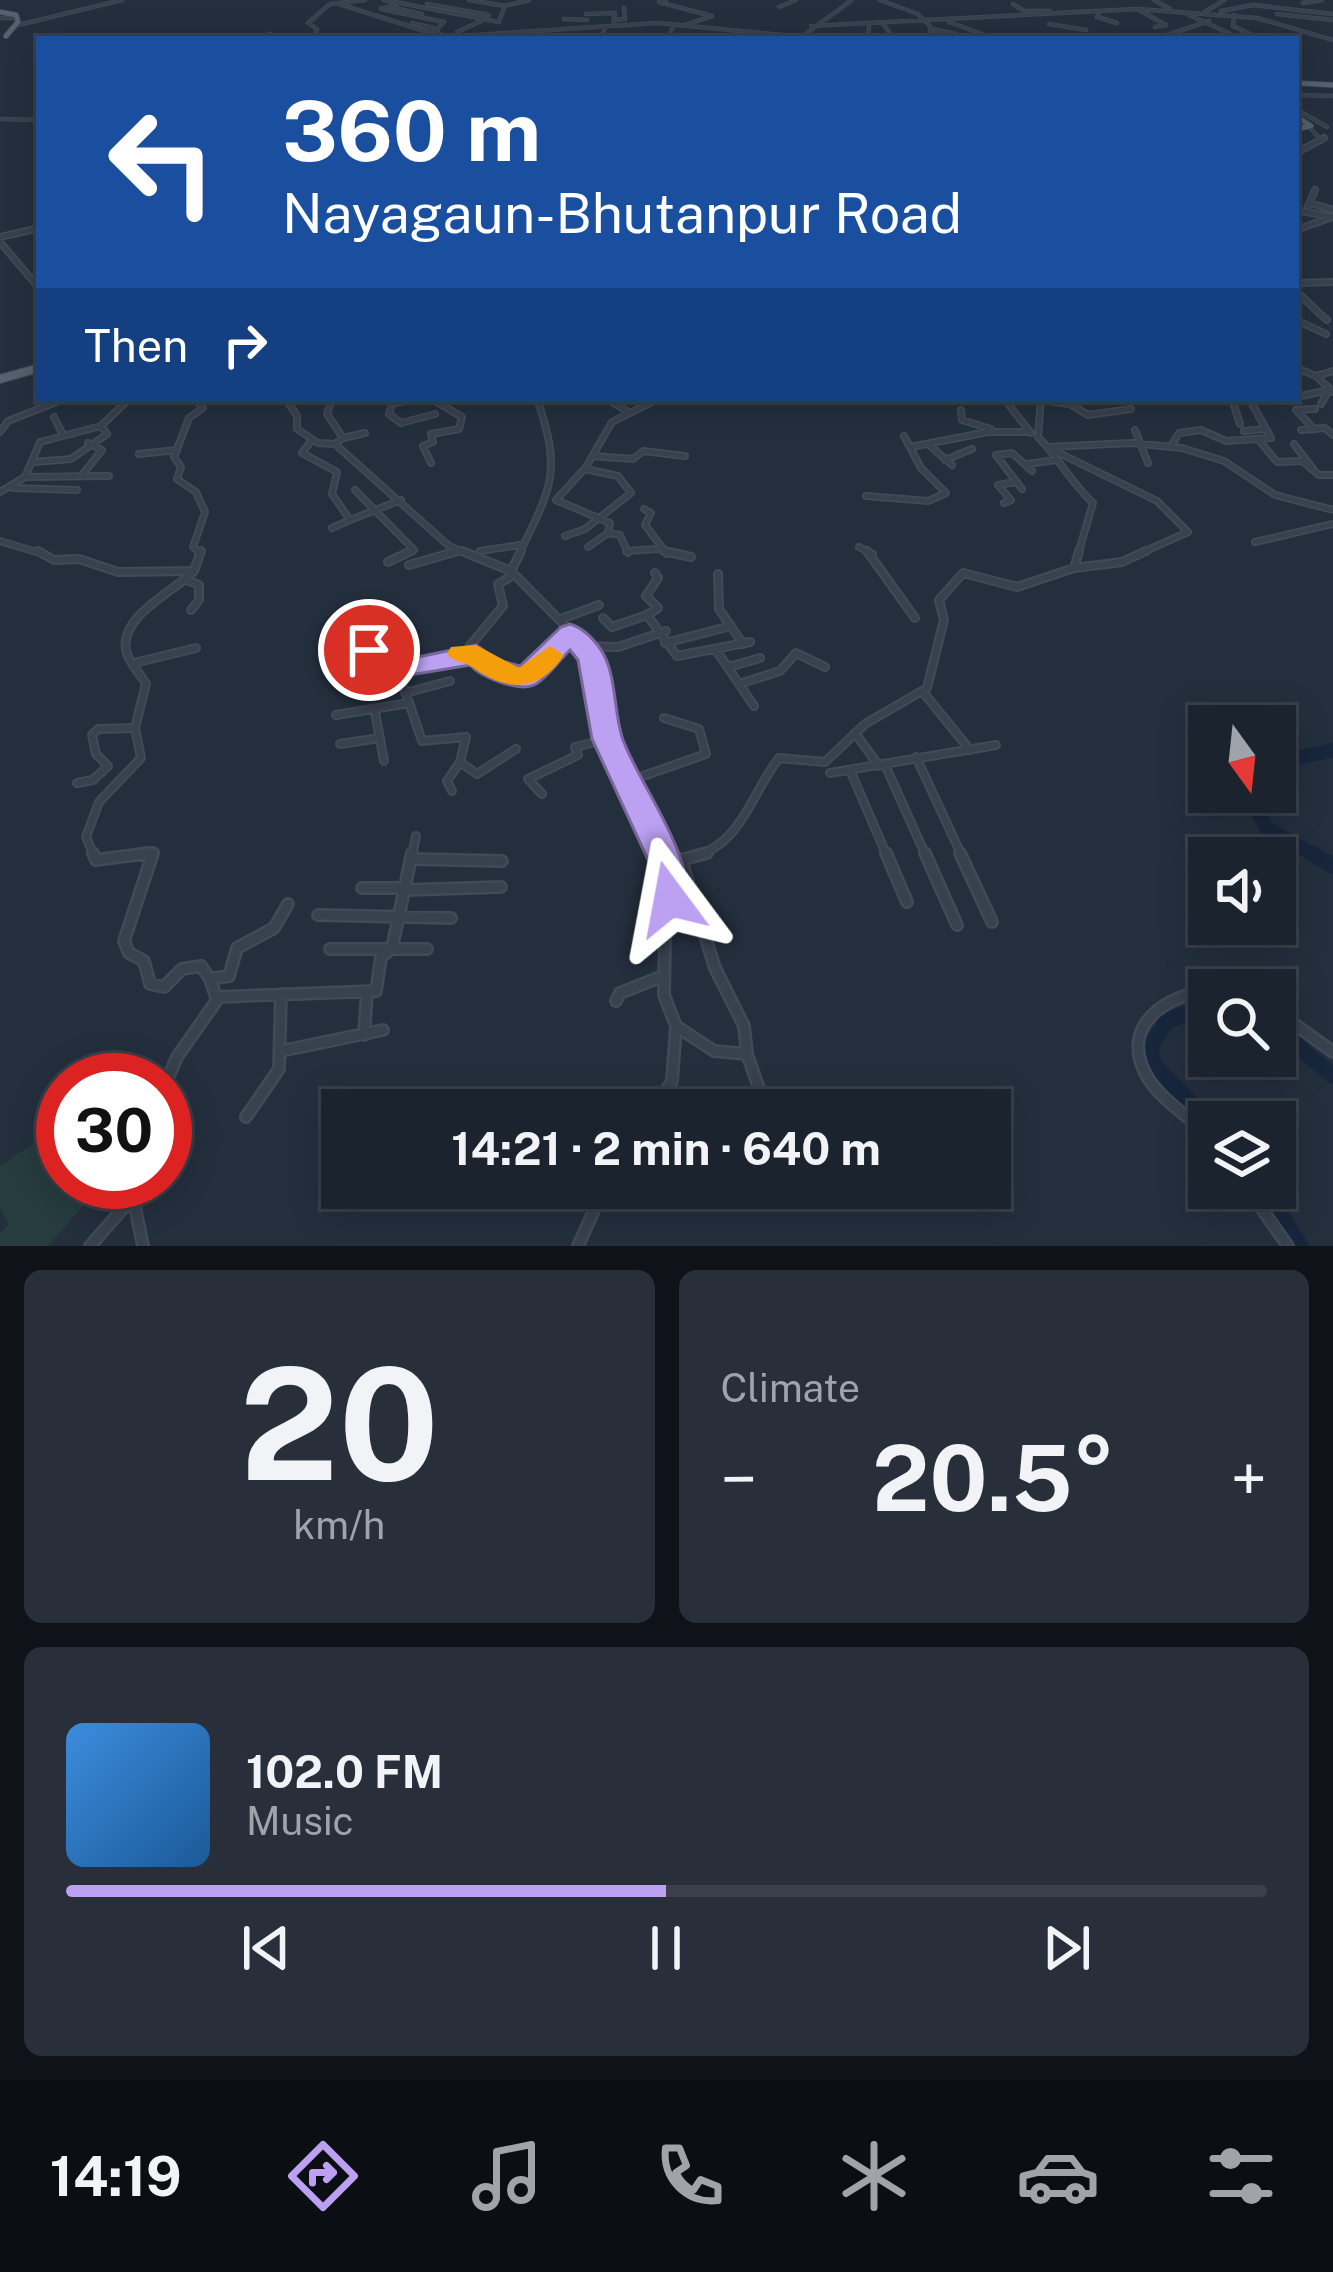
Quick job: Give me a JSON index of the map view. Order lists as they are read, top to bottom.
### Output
{
  "north": "bottom",
  "page": {
    "turn": ["360 m", "Nayagaun-Bhutanpur Road"],
    "then": "Then",
    "limit": "30",
    "trip": "14:21 · 2 min · 640 m",
    "tile": [
      ["20", "km/h"],
      "Climate"
    ],
    "heat": ["−", "20.5°", "+"],
    "song": ["102.0 FM", "Music"],
    "tabs": "14:19"
  }
}
